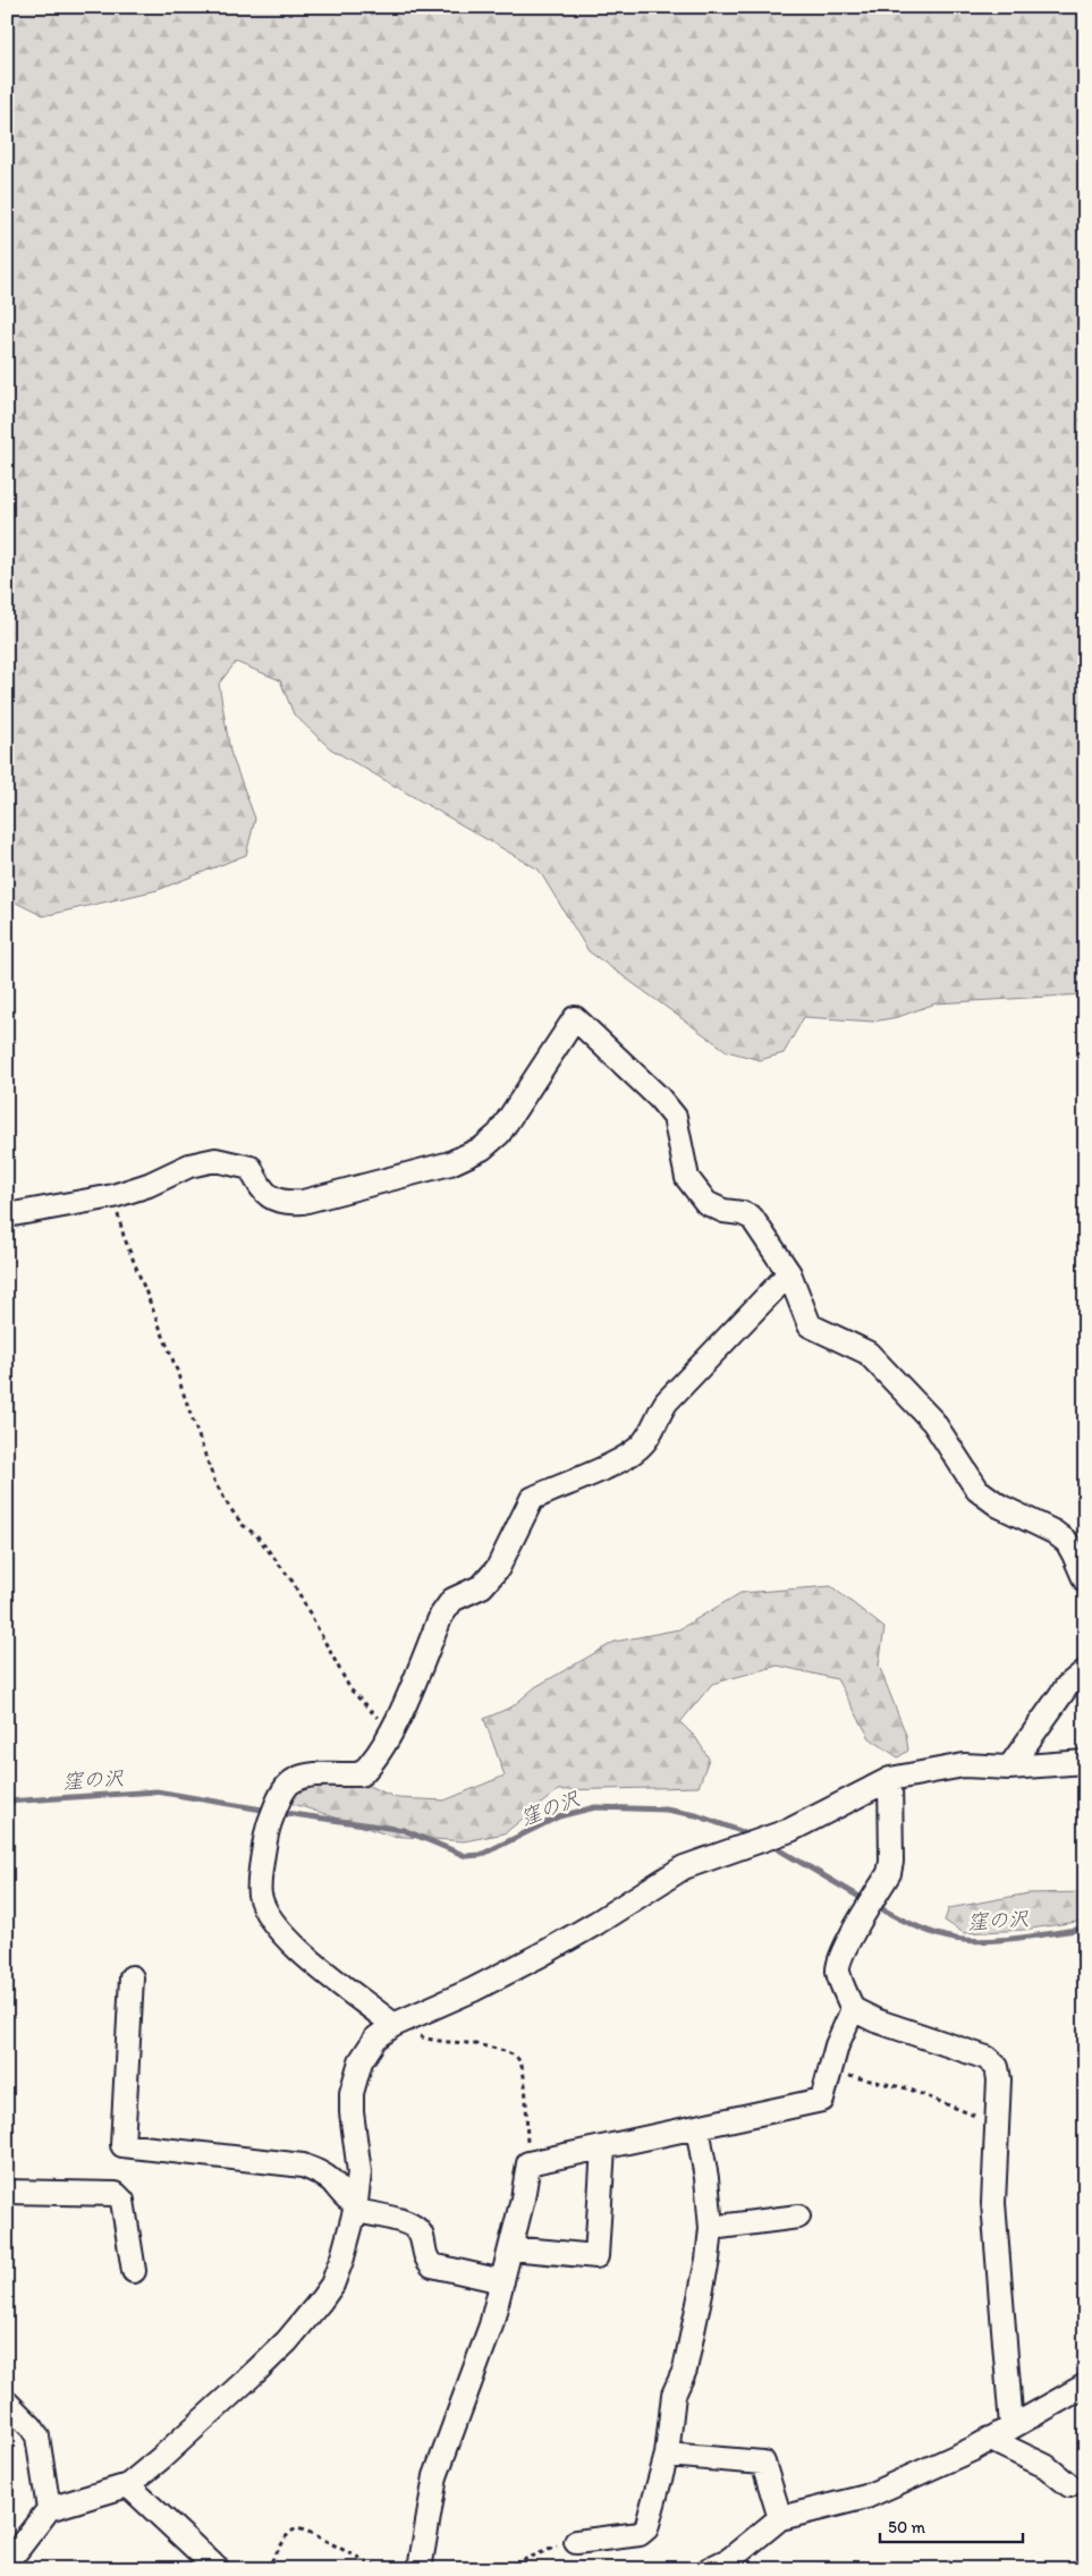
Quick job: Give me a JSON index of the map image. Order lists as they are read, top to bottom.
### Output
{
  "water": ["窪の沢"],
  "scale_bar": "50 m"
}
